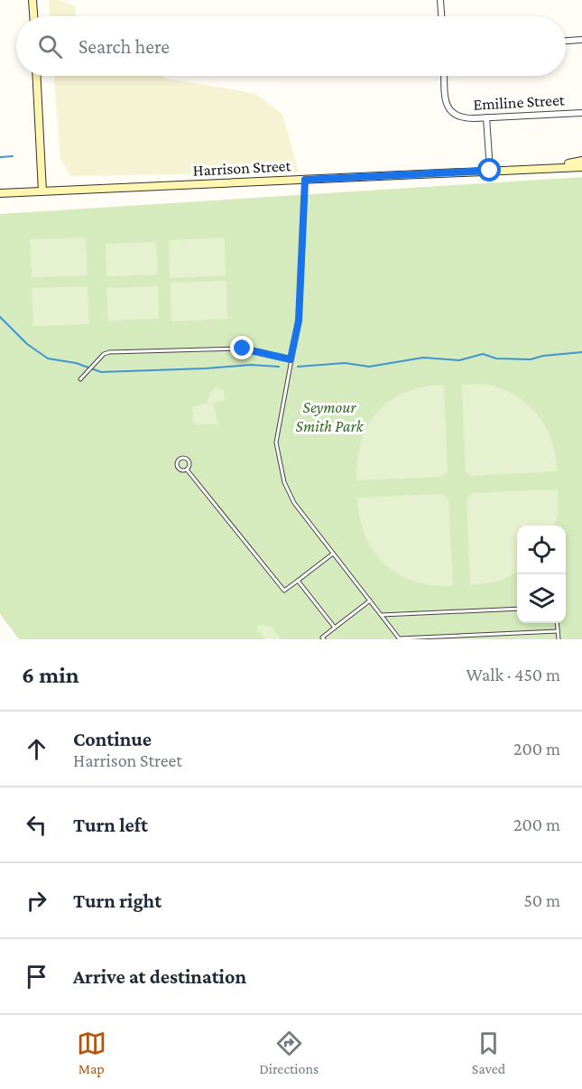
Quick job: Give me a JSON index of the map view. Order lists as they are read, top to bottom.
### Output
{
  "streets": {
    "main road": ["Harrison Street"],
    "street": ["Emiline Street"]
  },
  "parks": ["Seymour Smith Park"],
  "page": {
    "search": "Search here",
    "heading": ["6 min", "Walk · 450 m"],
    "list": [
      ["Continue", "Harrison Street", "200 m"],
      ["Turn left", "200 m"],
      ["Turn right", "50 m"],
      "Arrive at destination"
    ],
    "nav": ["Map", "Directions", "Saved"]
  }
}
